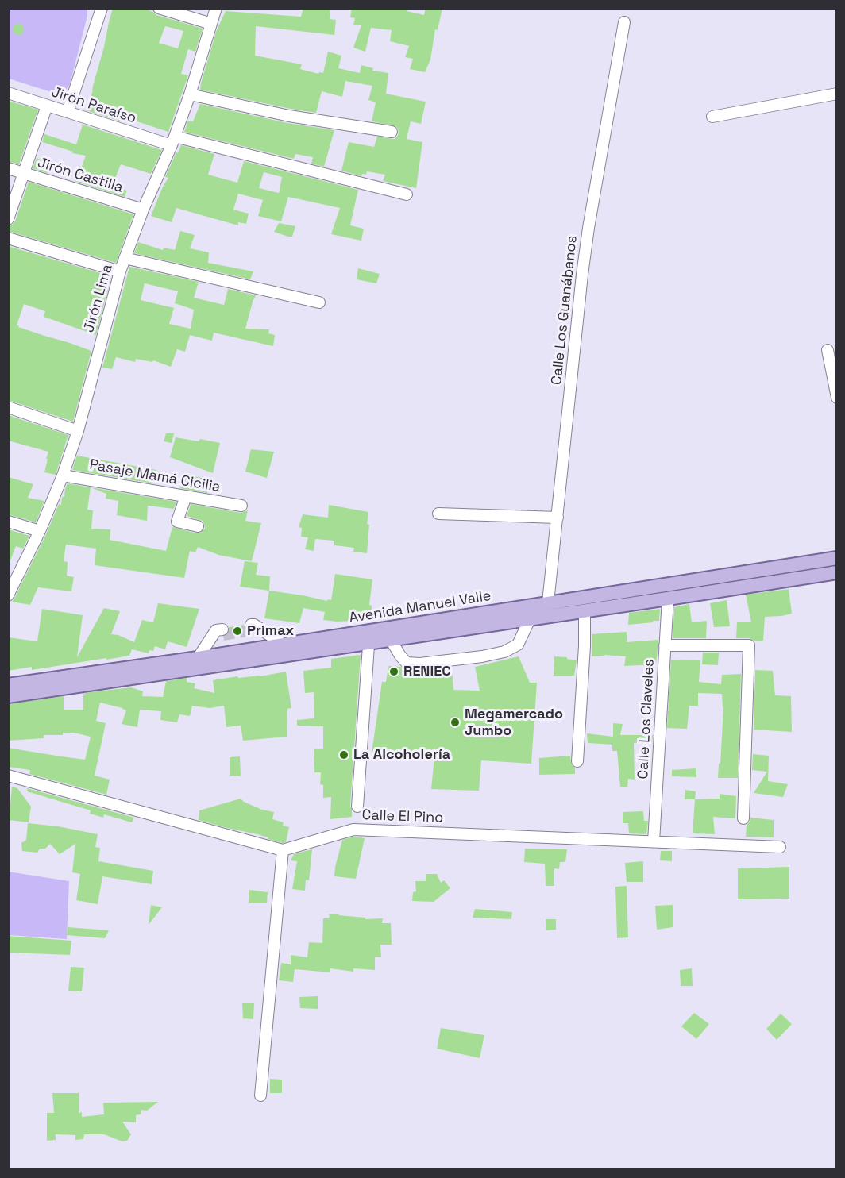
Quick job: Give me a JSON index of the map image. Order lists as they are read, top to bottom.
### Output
{
  "streets": {
    "main road": ["Avenida Manuel Valle"],
    "street": [
      "Jirón Paraíso",
      "Jirón Castilla",
      "Jirón Lima",
      "Calle Los Guanábanos",
      "Pasaje Mamá Cicilia",
      "Calle Los Claveles",
      "Calle El Pino"
    ]
  },
  "crossings": [
    ["Jirón Paraíso", "Jirón Lima"],
    ["Jirón Castilla", "Jirón Lima"],
    ["Jirón Lima", "Pasaje Mamá Cicilia"],
    ["Calle Los Guanábanos", "Avenida Manuel Valle"],
    ["Avenida Manuel Valle", "Calle Los Claveles"],
    ["Calle Los Claveles", "Calle El Pino"]
  ],
  "places": [
    "Primax",
    "RENIEC",
    "Megamercado Jumbo",
    "La Alcoholería"
  ]
}
